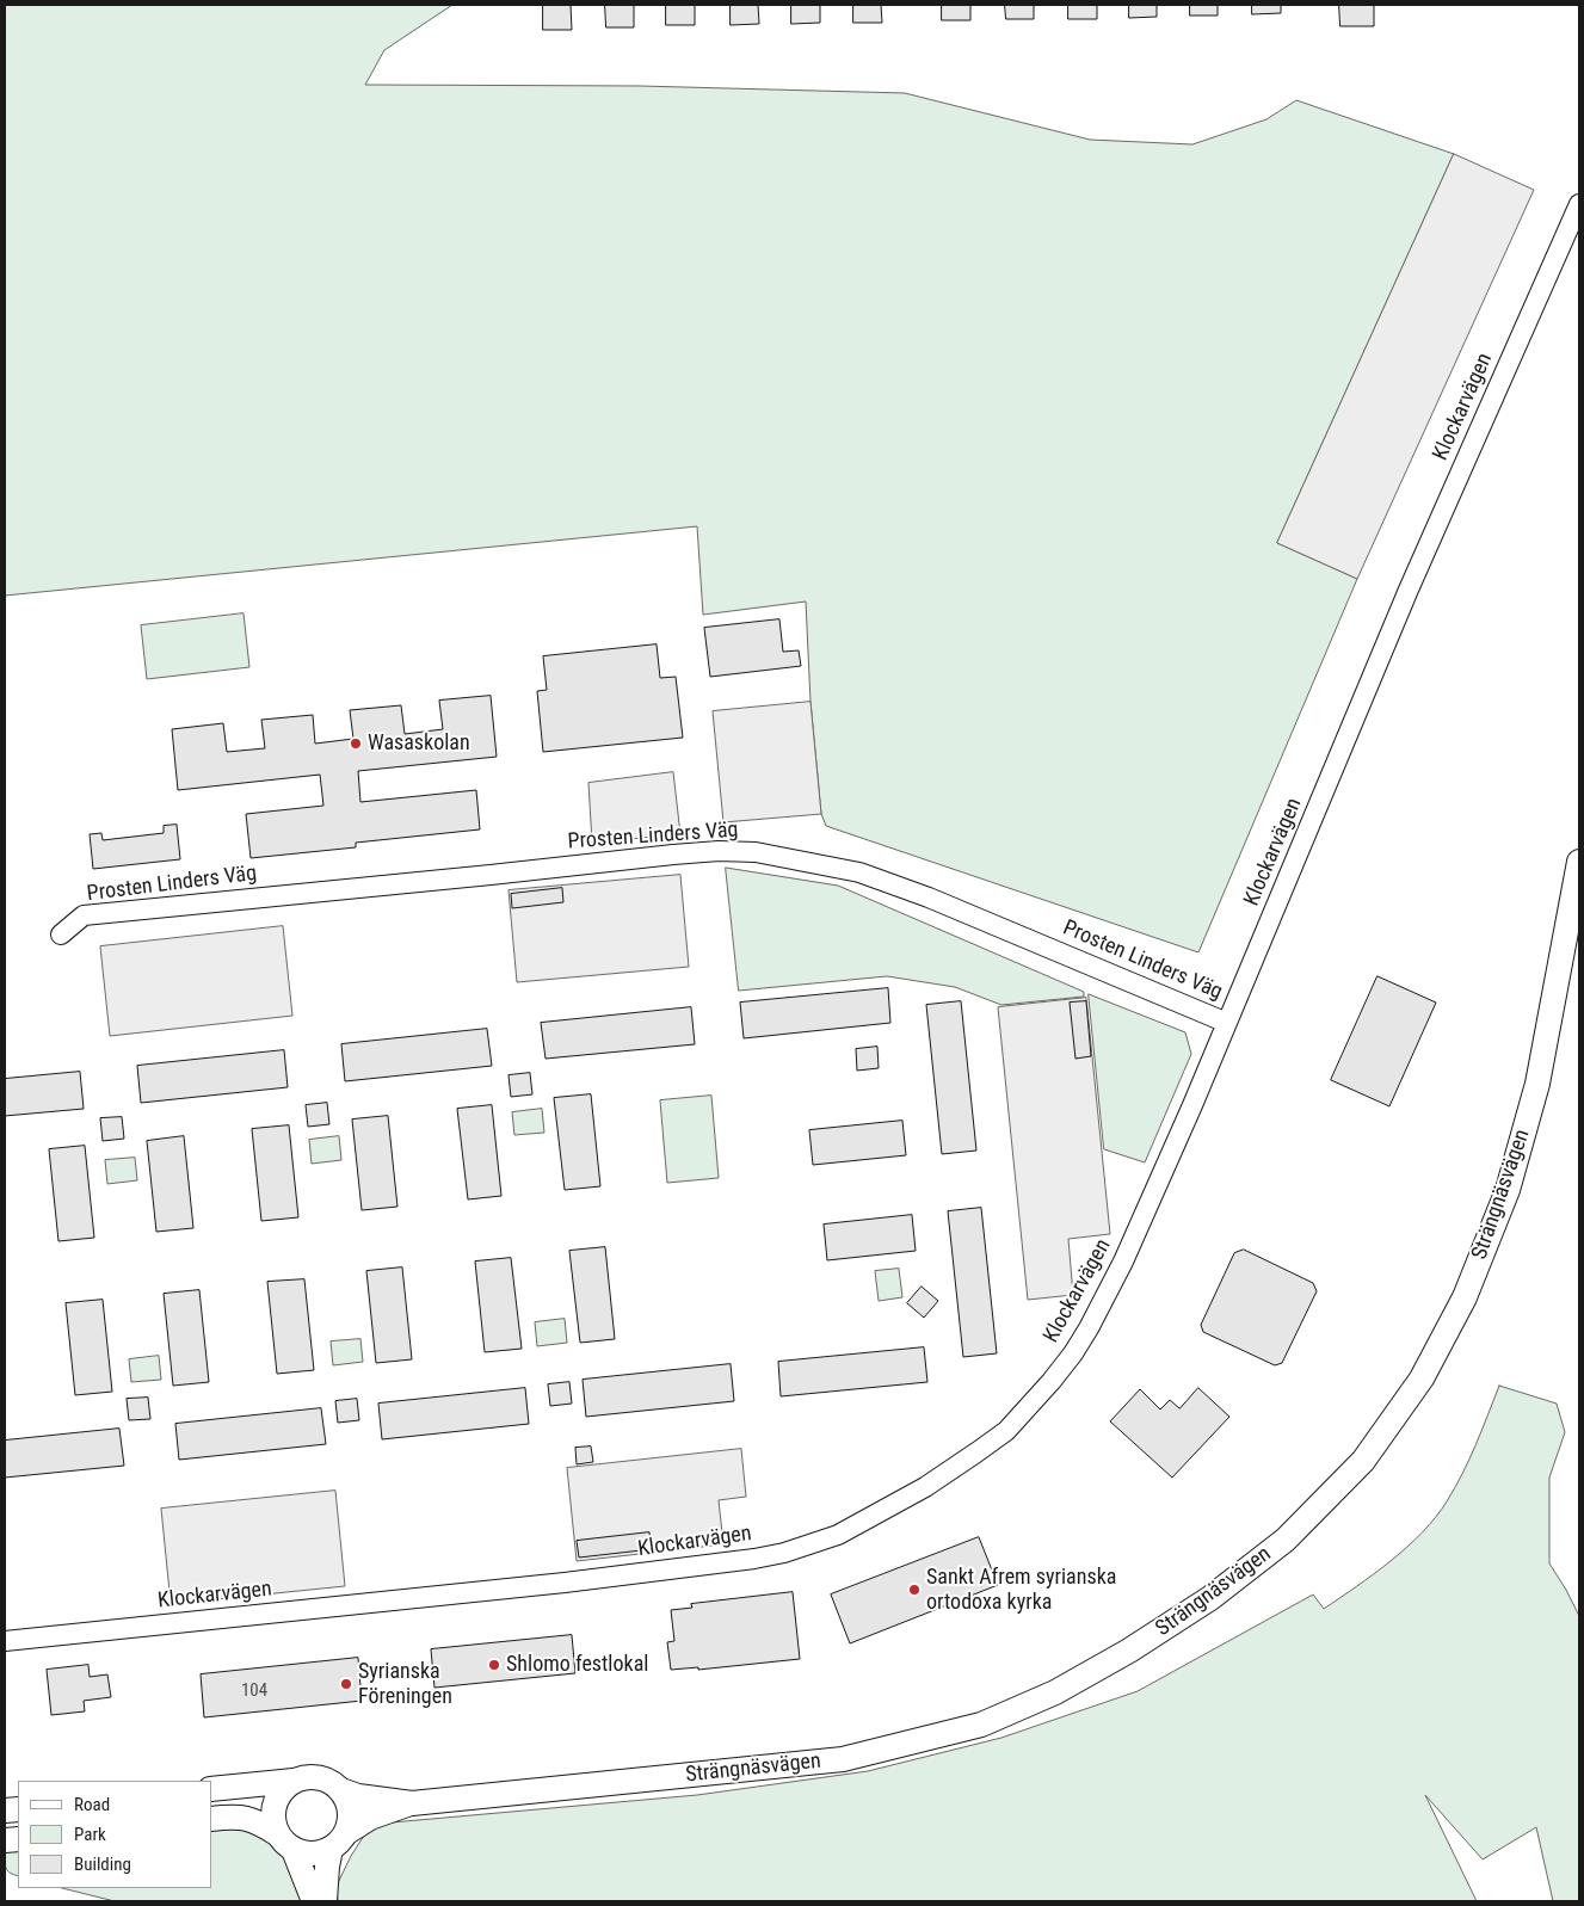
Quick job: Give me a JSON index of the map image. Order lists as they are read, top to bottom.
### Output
{
  "streets": {
    "main road": ["Strängnäsvägen"],
    "street": ["Klockarvägen", "Prosten Linders Väg"]
  },
  "crossings": [
    ["Klockarvägen", "Prosten Linders Väg"]
  ],
  "places": [
    "Wasaskolan",
    "Sankt Afrem syrianska ortodoxa kyrka",
    "Shlomo festlokal",
    "Syrianska Föreningen"
  ],
  "house_numbers": ["104"],
  "legend": ["Road", "Park", "Building"]
}
